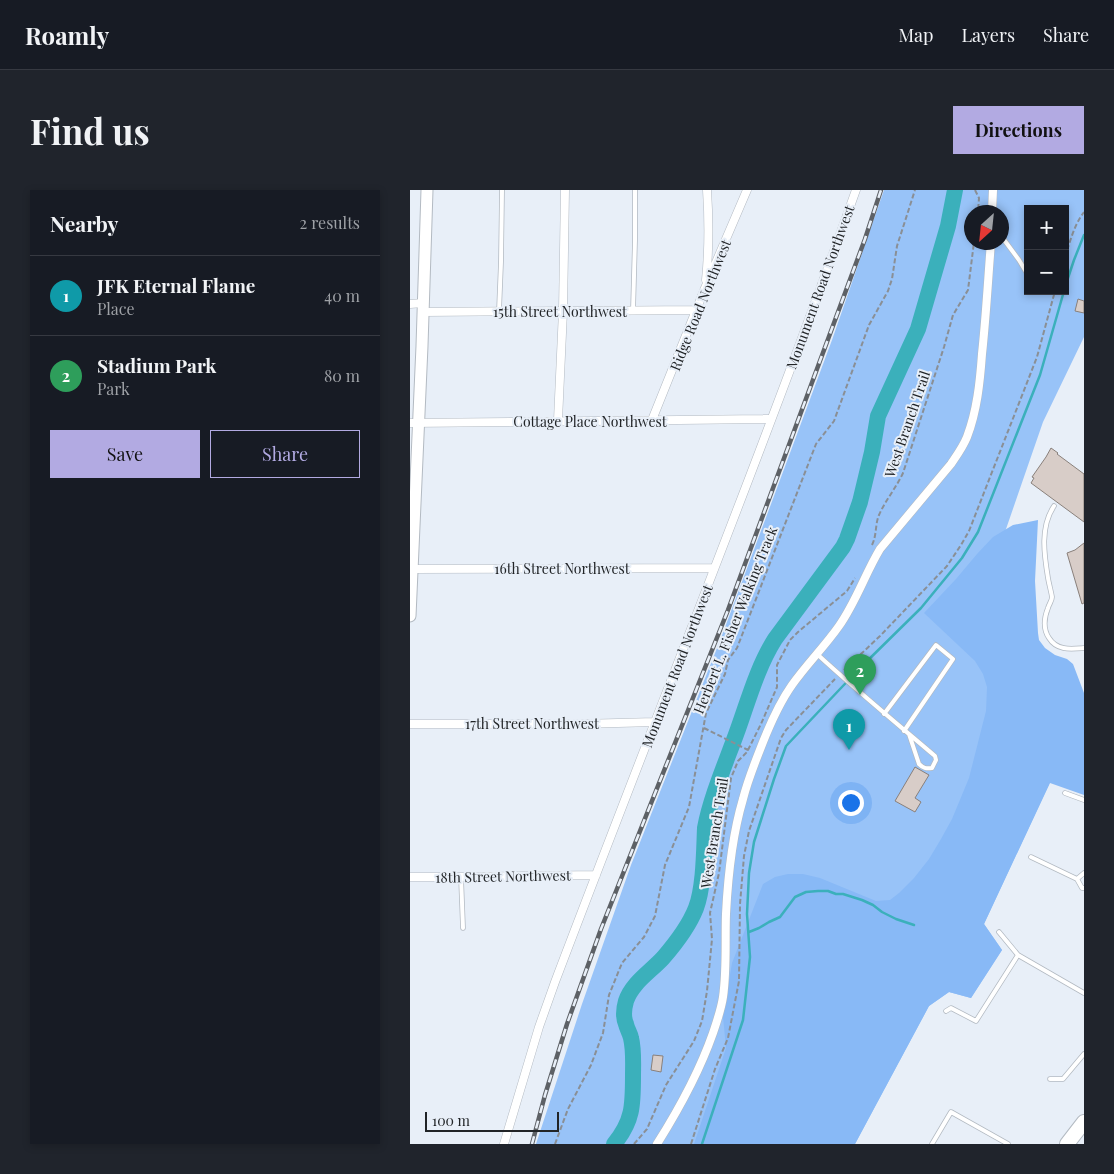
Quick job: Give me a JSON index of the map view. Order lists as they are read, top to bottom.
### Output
{
  "streets": {
    "street": [
      "Monument Road Northwest",
      "Ridge Road Northwest",
      "15th Street Northwest",
      "Cottage Place Northwest",
      "16th Street Northwest",
      "17th Street Northwest",
      "18th Street Northwest"
    ],
    "path": ["West Branch Trail", "Herbert L. Fisher Walking Track"]
  },
  "crossings": [
    ["Monument Road Northwest", "Cottage Place Northwest"],
    ["Monument Road Northwest", "16th Street Northwest"],
    ["Monument Road Northwest", "17th Street Northwest"],
    ["Monument Road Northwest", "18th Street Northwest"],
    ["Ridge Road Northwest", "15th Street Northwest"],
    ["Ridge Road Northwest", "Cottage Place Northwest"]
  ],
  "scale_bar": "100 m",
  "north": "bottom left",
  "page": {
    "header": "Roamly",
    "nav": ["Map", "Layers", "Share"],
    "buttons": [
      "Directions",
      ["Save", "Share"]
    ],
    "title": "Find us",
    "heading": ["Nearby", "2 results"],
    "map_buttons": ["+", "−"],
    "list": [
      {
        "mark": "1",
        "name": "JFK Eternal Flame",
        "note": "Place",
        "value": "40 m"
      },
      {
        "mark": "2",
        "name": "Stadium Park",
        "note": "Park",
        "value": "80 m"
      }
    ],
    "pins": ["2", "1"],
    "scale": "100 m"
  }
}
